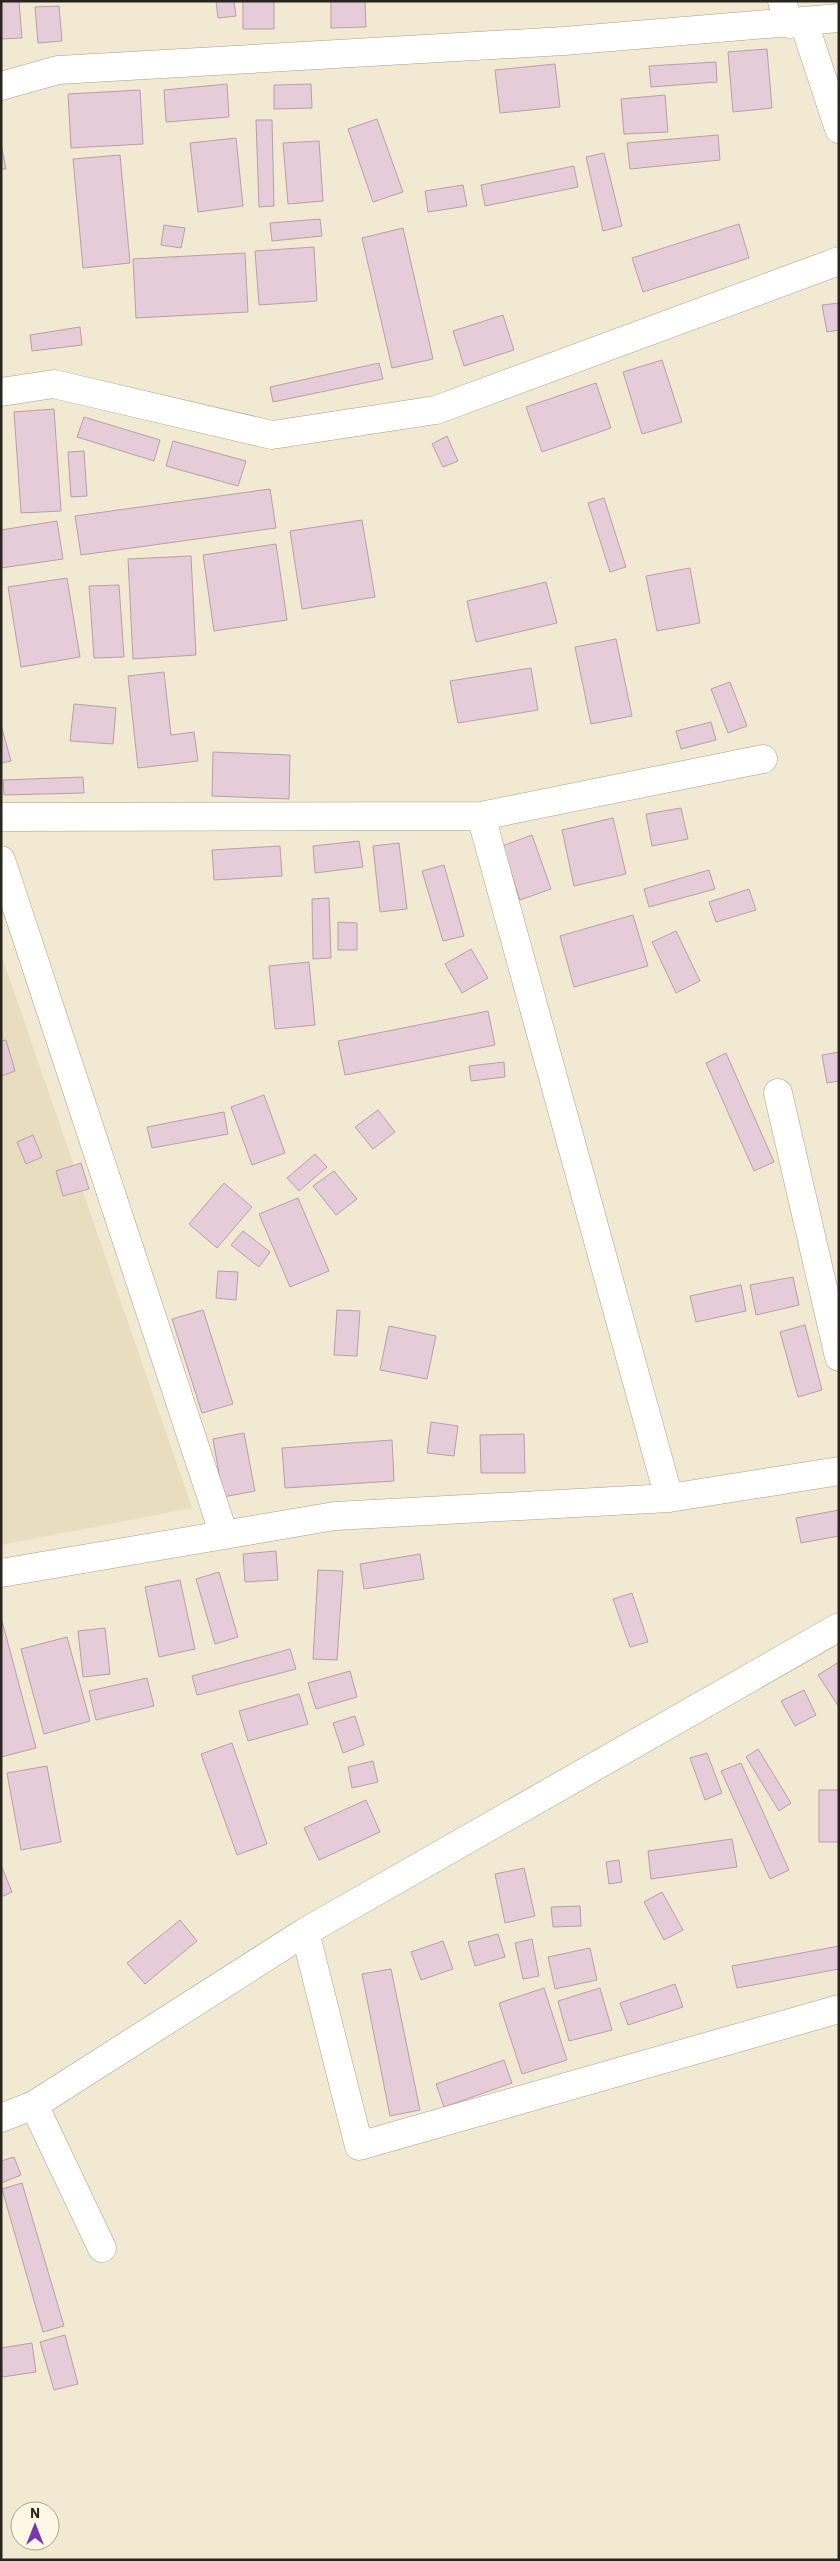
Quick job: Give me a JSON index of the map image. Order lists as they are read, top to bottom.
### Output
{
  "north": "top"
}
